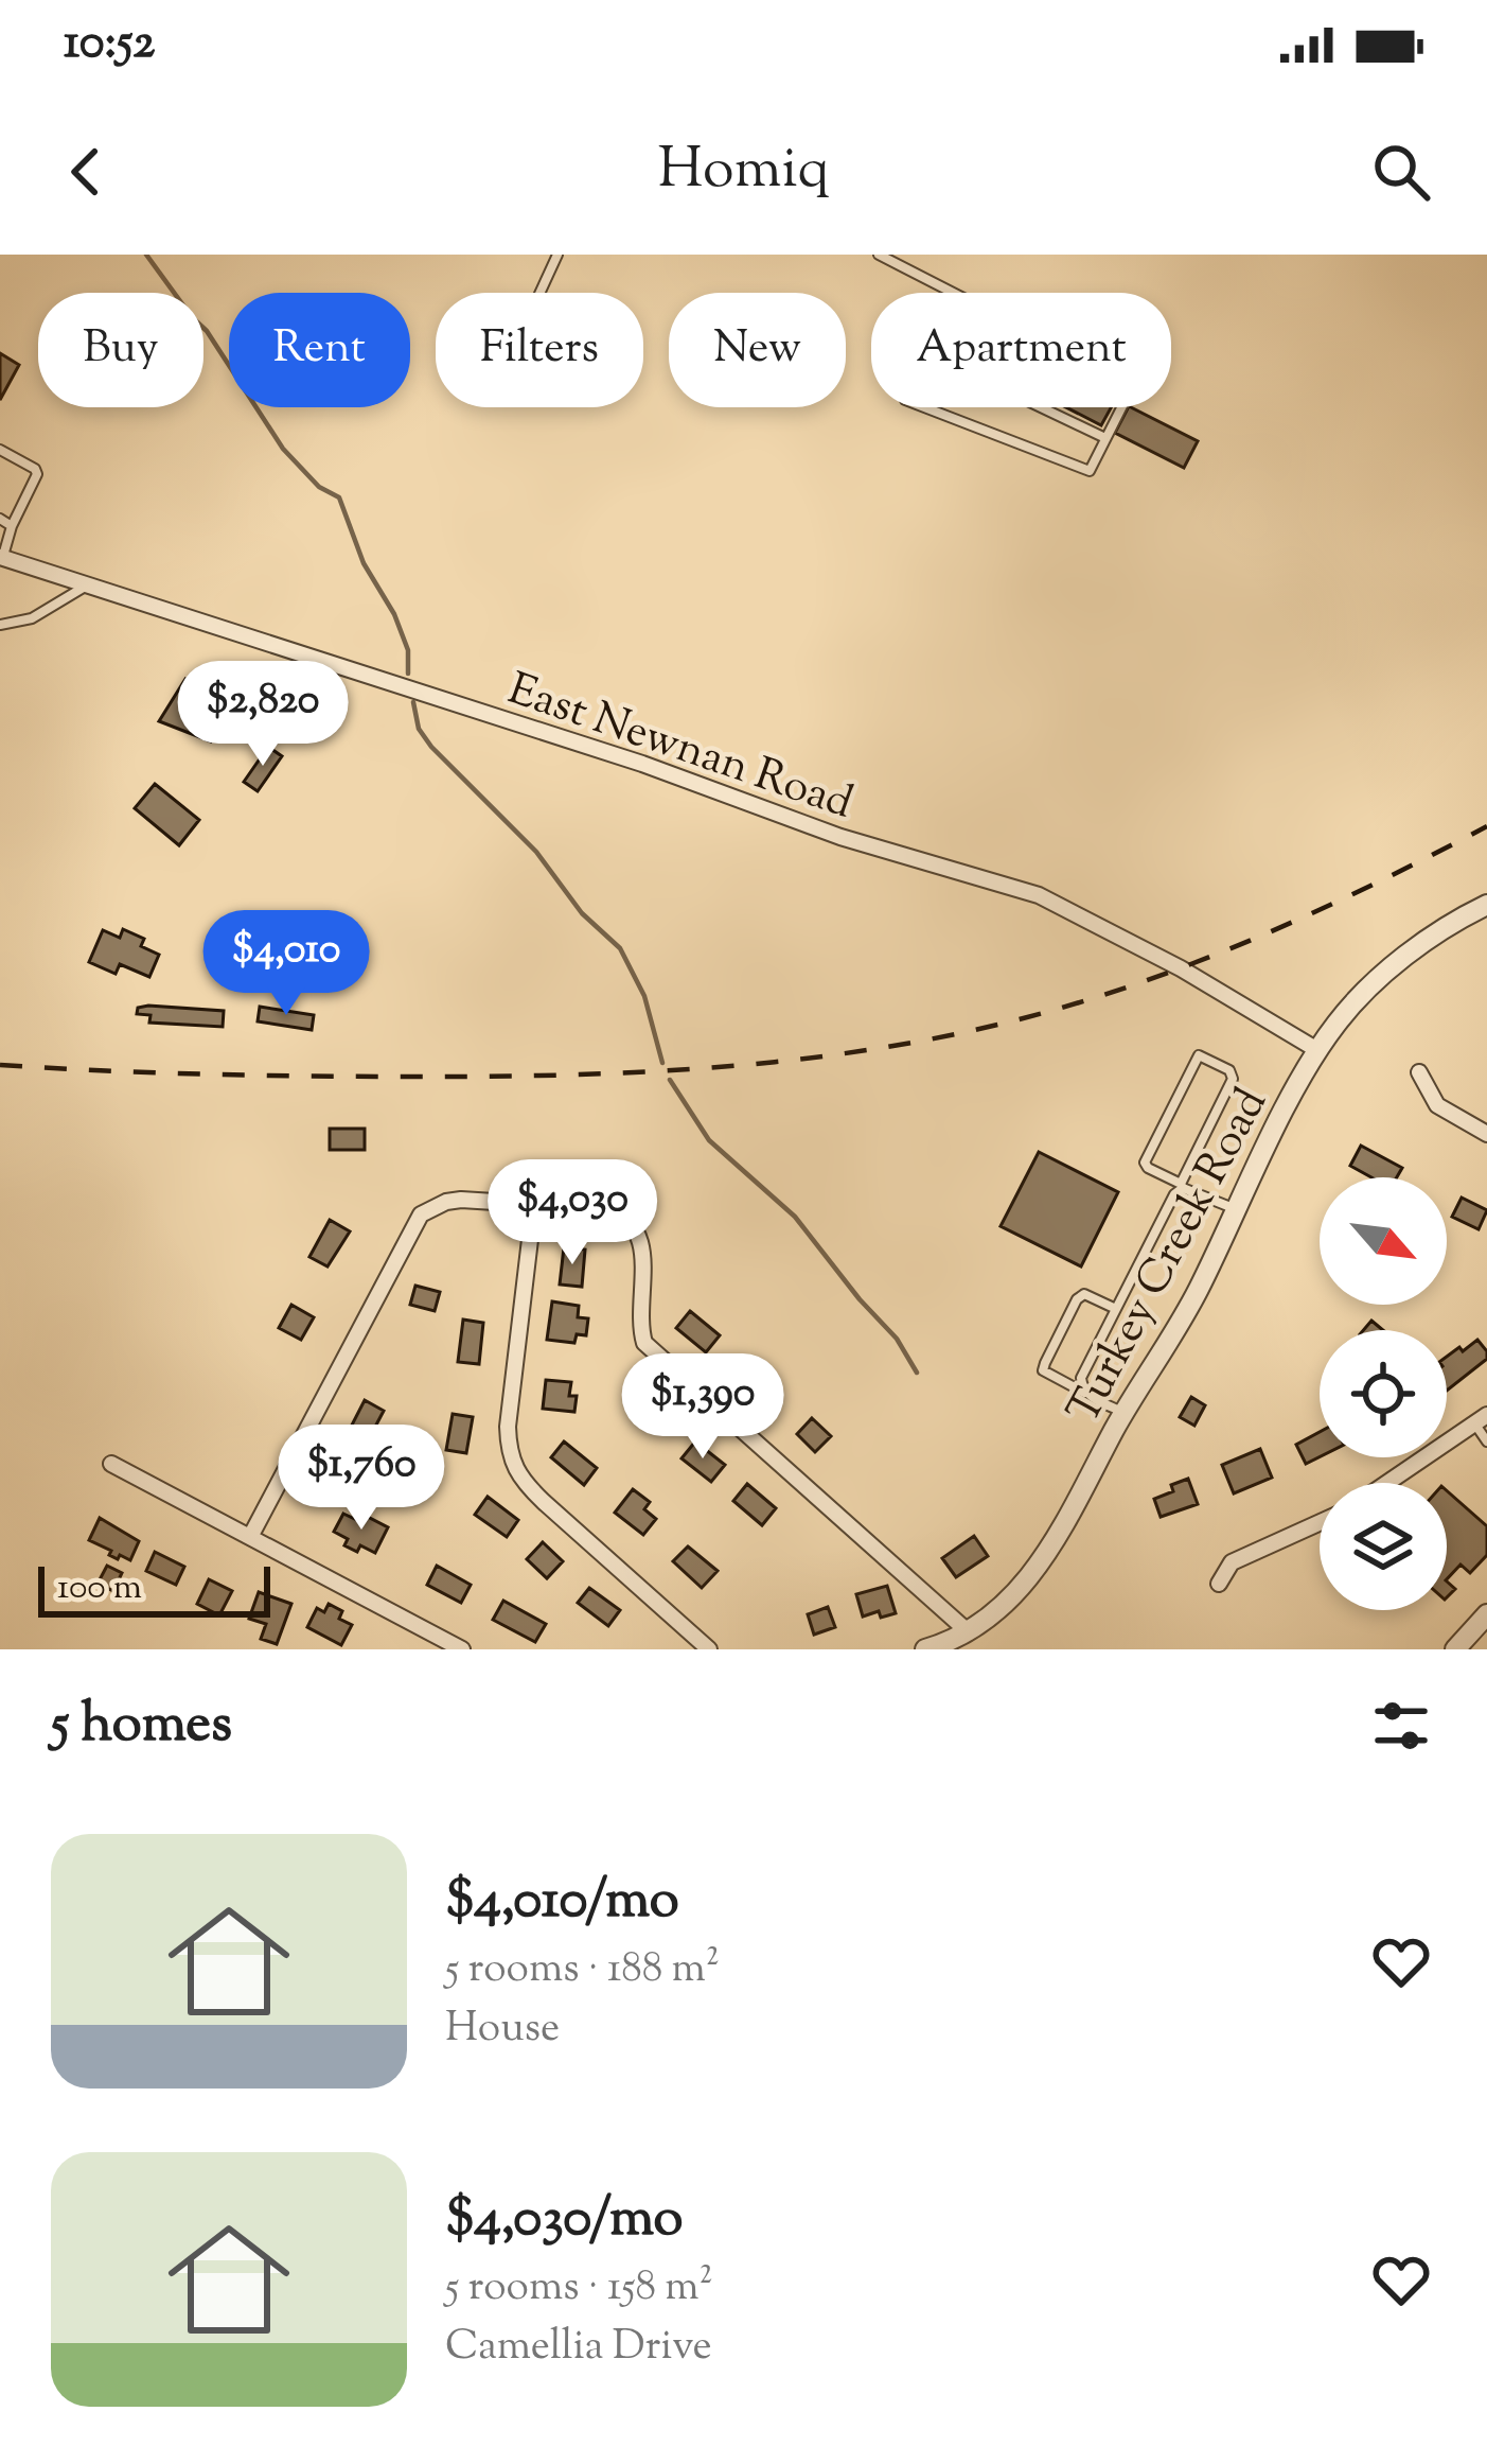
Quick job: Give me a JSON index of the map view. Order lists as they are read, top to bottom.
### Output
{
  "streets": {
    "street": ["East Newnan Road", "Turkey Creek Road"]
  },
  "crossings": [
    ["East Newnan Road", "Turkey Creek Road"]
  ],
  "scale_bar": "100 m",
  "north": "bottom right",
  "page": {
    "status": "10:52",
    "header": "Homiq",
    "chip": [
      "Buy",
      "Rent",
      "Filters",
      "New",
      "Apartment"
    ],
    "price": [
      "$2,820",
      "$4,010",
      "$4,030",
      "$1,390",
      "$1,760"
    ],
    "scale": "100 m",
    "heading": "5 homes",
    "list": [
      {
        "name": "$4,010/mo",
        "note": "5 rooms · 188 m² · House"
      },
      {
        "name": "$4,030/mo",
        "note": "5 rooms · 158 m² · Camellia Drive"
      }
    ]
  }
}
